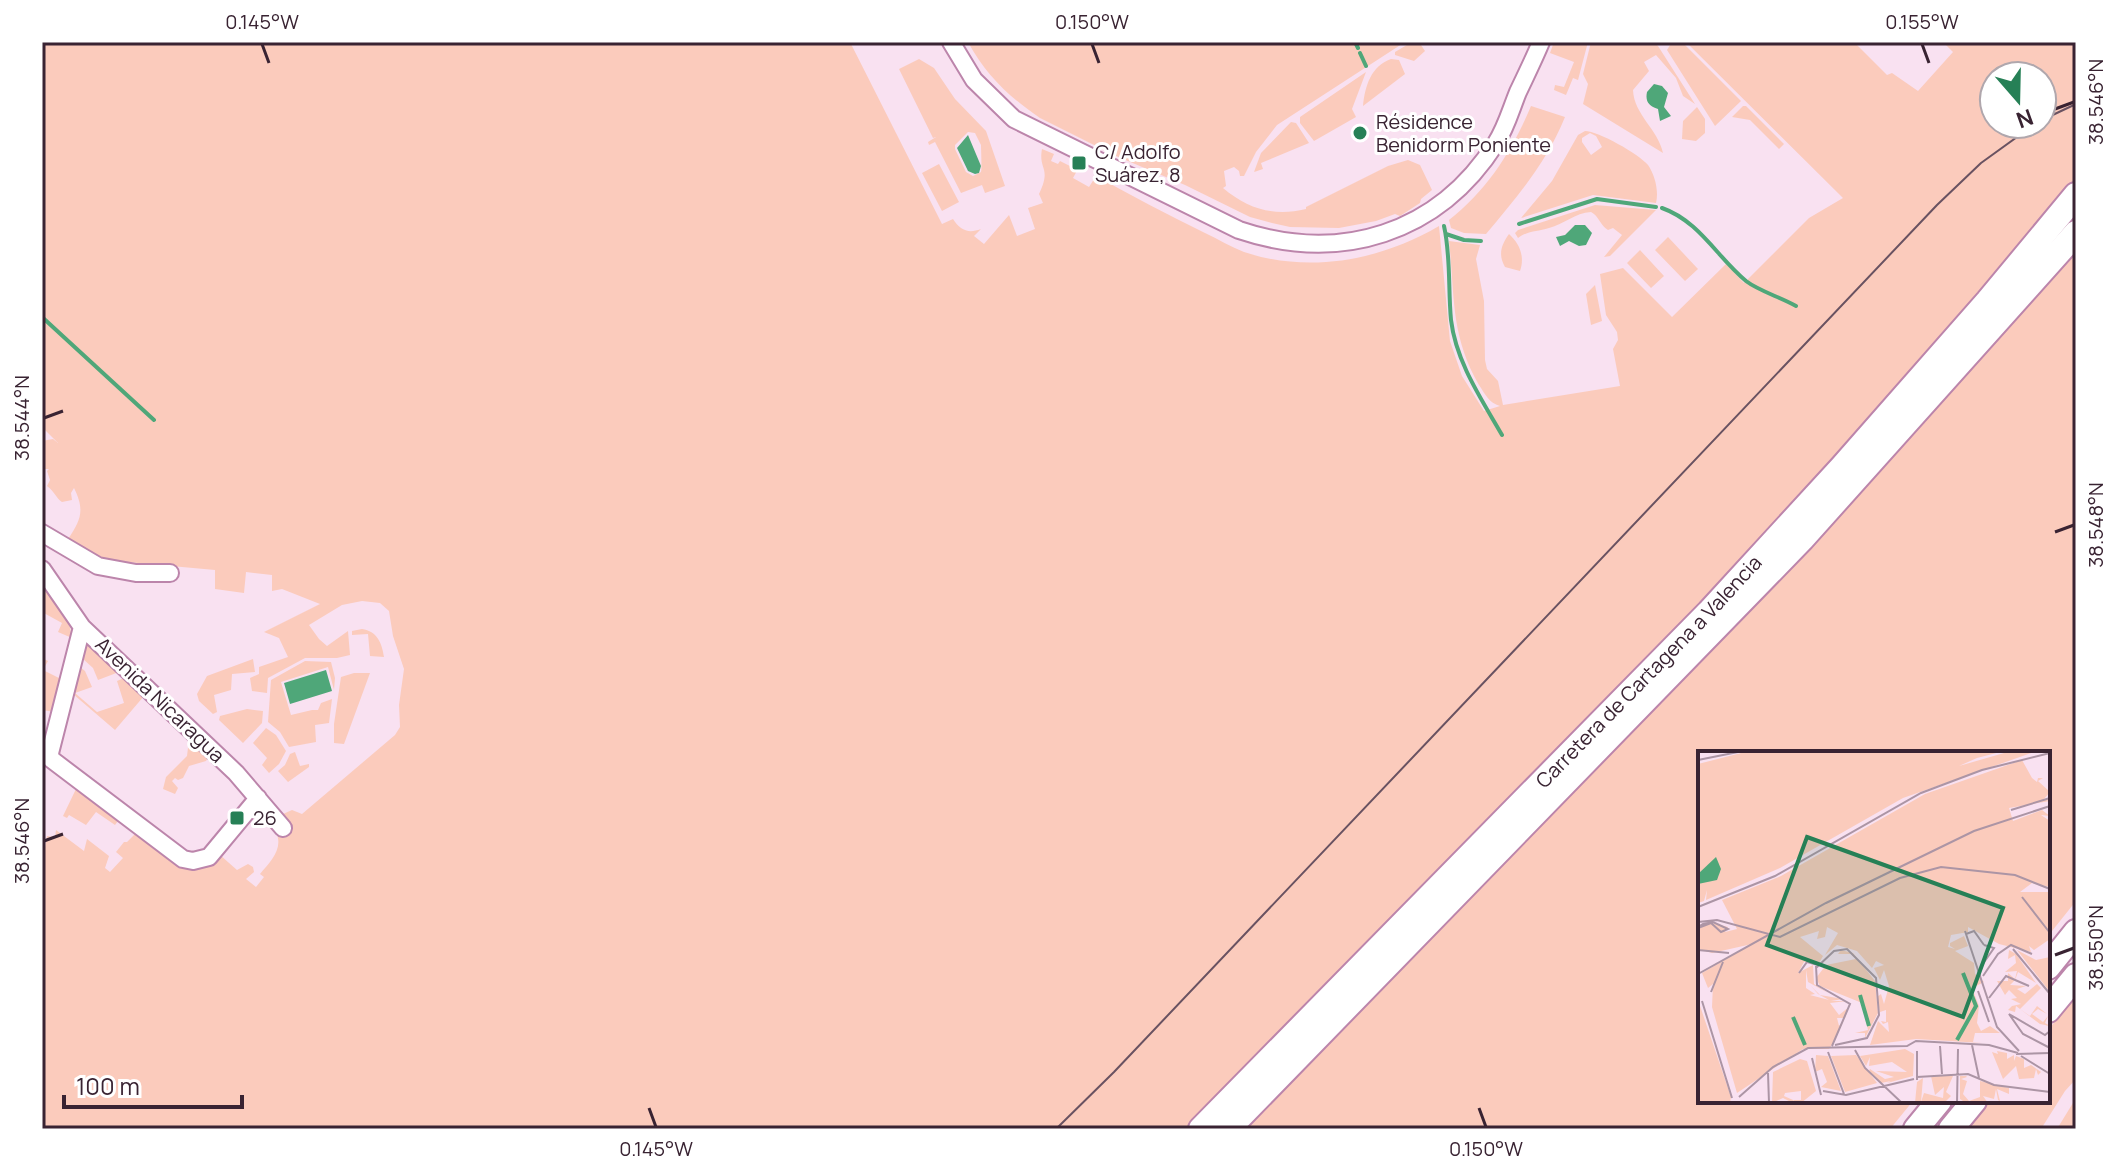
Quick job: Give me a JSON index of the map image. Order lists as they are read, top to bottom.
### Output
{
  "streets": {
    "highway": ["Carretera de Cartagena a Valencia"],
    "street": ["Avenida Nicaragua"]
  },
  "places": {
    "other": ["Résidence Benidorm Poniente"],
    "transit": ["C/ Adolfo Suárez, 8", "26"]
  },
  "scale_bar": "100 m",
  "north": "bottom",
  "coordinates": [
    "0.145°W",
    "0.150°W",
    "0.155°W",
    "38.546°N",
    "38.544°N",
    "38.548°N",
    "38.550°N"
  ]
}
